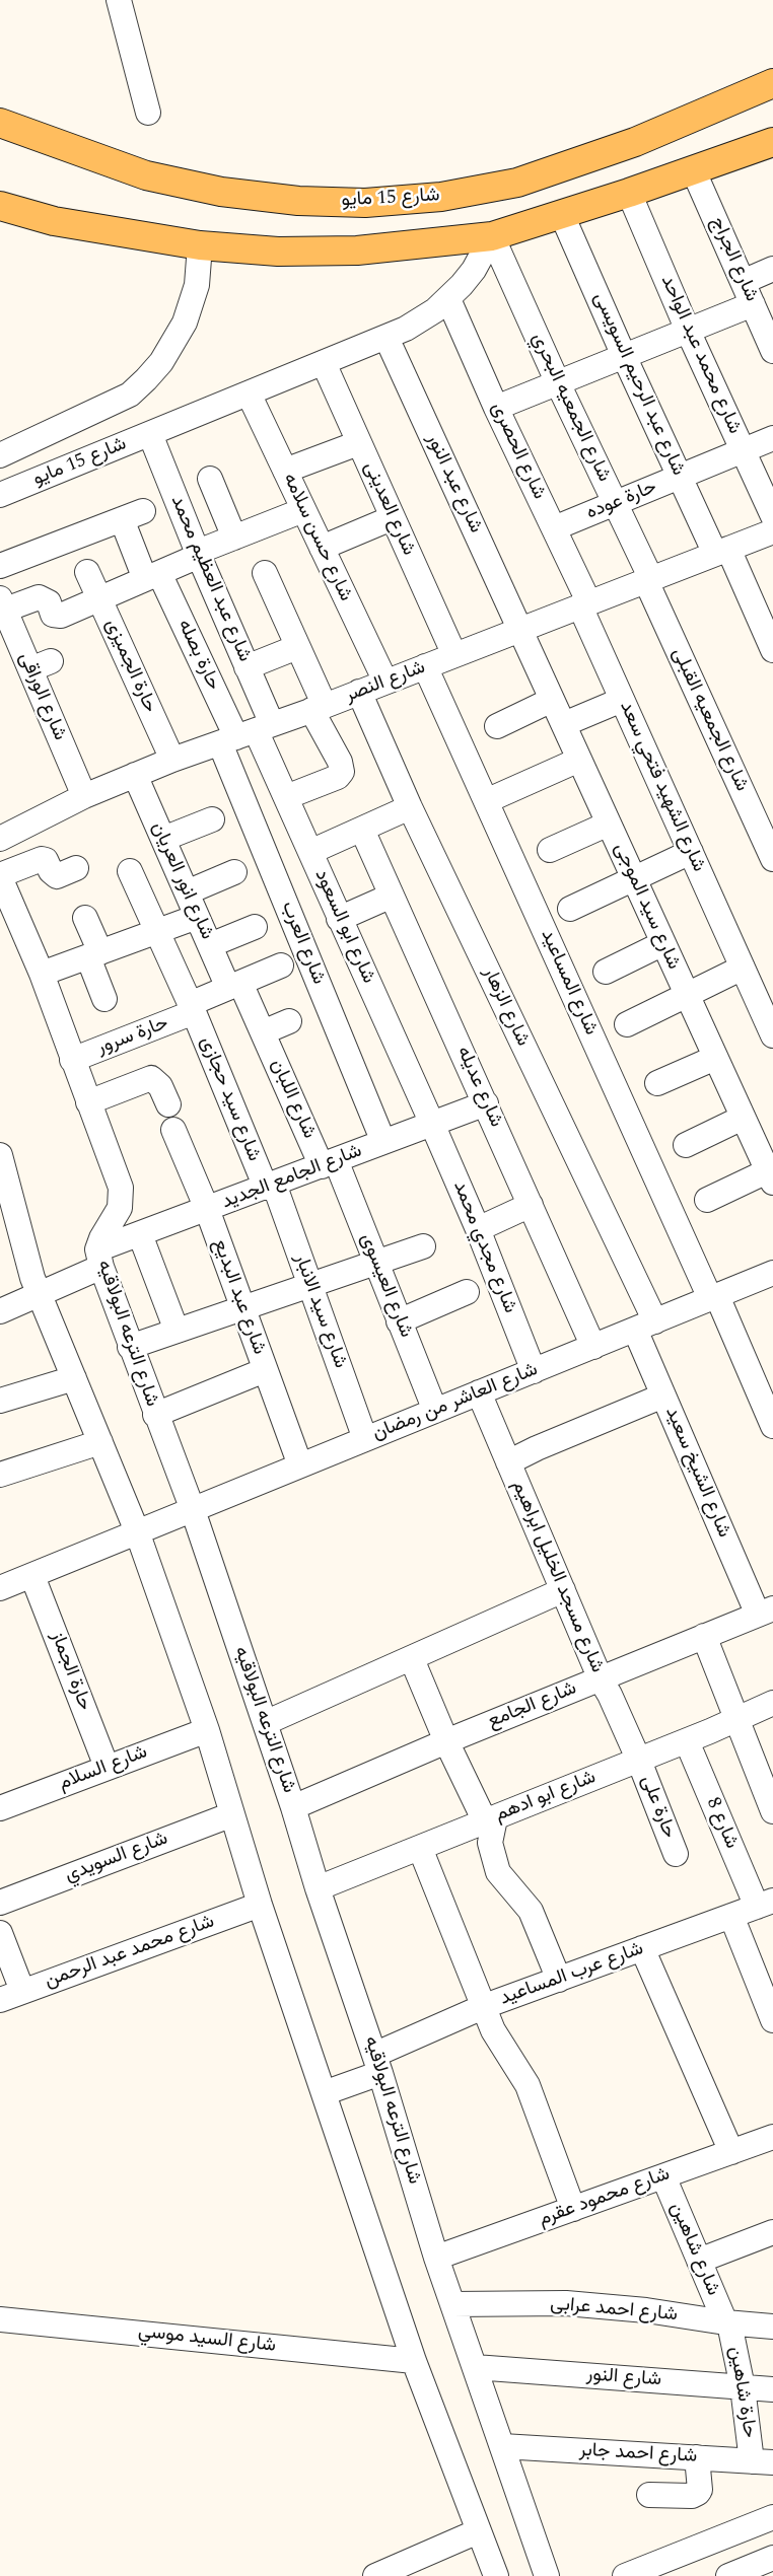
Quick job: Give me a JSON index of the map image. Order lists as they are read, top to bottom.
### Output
{
  "streets": {
    "main road": ["شارع 15 مايو"],
    "street": [
      "شارع الجراج",
      "شارع محمد عبد الواحد",
      "شارع عبد الرحيم السويسى",
      "شارع الجمعيه البحري",
      "شارع الحصرى",
      "شارع عبد النور",
      "حارة عوده",
      "شارع العدينى",
      "شارع حسن سلامه",
      "شارع عبد العظيم محمد",
      "حارة بصله",
      "حارة الجميزى",
      "شارع النصر",
      "شارع الوراقى",
      "شارع الجمعيه القبلى",
      "شارع الشهيد فتحي سعد",
      "شارع انور العريان",
      "شارع سيد الموجى",
      "شارع ابو السعود",
      "شارع العرب",
      "شارع المساعيد",
      "شارع الزهار",
      "حارة سرور",
      "شارع عديله",
      "شارع سيد حجازى",
      "شارع اللبان",
      "شارع الجامع الجديد",
      "شارع مجدي محمد",
      "شارع العيسوى",
      "شارع عبد البديع",
      "شارع سيد الانبار",
      "شارع الترعه البولاقيه",
      "شارع العاشر من رمضان",
      "شارع الشيخ سعيد",
      "شارع مسجد الخليل ابراهيم",
      "حارة الجماز",
      "شارع الجامع",
      "شارع السلام",
      "شارع ابو ادهم",
      "حارة على",
      "شارع 8",
      "شارع السويدي",
      "شارع محمد عبد الرحمن",
      "شارع عرب المساعيد",
      "شارع محمود عقرم",
      "شارع شاهين",
      "شارع احمد عرابى",
      "شارع السيد موسي",
      "شارع النور",
      "حارة شاهين",
      "شارع احمد جابر"
    ]
  },
  "crossings": [
    ["شارع 15 مايو", "شارع الجمعيه البحري"],
    ["شارع 15 مايو", "شارع الحصرى"],
    ["شارع 15 مايو", "شارع عبد النور"],
    ["شارع 15 مايو", "شارع العدينى"],
    ["شارع 15 مايو", "شارع حسن سلامه"],
    ["شارع 15 مايو", "شارع عبد العظيم محمد"],
    ["شارع محمد عبد الواحد", "حارة عوده"],
    ["شارع عبد الرحيم السويسى", "حارة عوده"],
    ["شارع عبد الرحيم السويسى", "شارع النصر"],
    ["شارع الجمعيه البحري", "حارة عوده"],
    ["شارع الجمعيه البحري", "شارع النصر"],
    ["شارع الجمعيه البحري", "شارع الجمعيه القبلى"],
    ["شارع الحصرى", "حارة عوده"],
    ["شارع الحصرى", "شارع النصر"],
    ["شارع الحصرى", "شارع الشهيد فتحي سعد"],
    ["شارع عبد النور", "شارع النصر"],
    ["شارع عبد النور", "شارع سيد الموجى"],
    ["شارع العدينى", "شارع النصر"],
    ["شارع حسن سلامه", "شارع النصر"],
    ["شارع عبد العظيم محمد", "حارة بصله"],
    ["شارع عبد العظيم محمد", "شارع النصر"],
    ["شارع عبد العظيم محمد", "شارع ابو السعود"],
    ["شارع عبد العظيم محمد", "شارع العرب"],
    ["حارة بصله", "شارع النصر"],
    ["حارة بصله", "شارع ابو السعود"],
    ["حارة بصله", "شارع العرب"],
    ["حارة الجميزى", "شارع النصر"],
    ["شارع النصر", "شارع الوراقى"],
    ["شارع النصر", "شارع الجمعيه القبلى"],
    ["شارع النصر", "شارع الشهيد فتحي سعد"],
    ["شارع النصر", "شارع انور العريان"],
    ["شارع النصر", "شارع سيد الموجى"],
    ["شارع النصر", "شارع ابو السعود"],
    ["شارع النصر", "شارع العرب"],
    ["شارع النصر", "شارع المساعيد"],
    ["شارع النصر", "شارع الزهار"],
    ["شارع انور العريان", "حارة سرور"],
    ["شارع انور العريان", "شارع اللبان"],
    ["شارع ابو السعود", "شارع العرب"],
    ["شارع ابو السعود", "شارع الجامع الجديد"],
    ["شارع ابو السعود", "شارع مجدي محمد"],
    ["شارع العرب", "شارع الجامع الجديد"],
    ["شارع المساعيد", "شارع العاشر من رمضان"],
    ["شارع الزهار", "شارع العاشر من رمضان"],
    ["شارع الزهار", "شارع الشيخ سعيد"],
    ["حارة سرور", "شارع سيد حجازى"],
    ["حارة سرور", "شارع اللبان"],
    ["حارة سرور", "شارع الترعه البولاقيه"],
    ["شارع عديله", "شارع الجامع الجديد"],
    ["شارع عديله", "شارع العاشر من رمضان"],
    ["شارع سيد حجازى", "شارع الجامع الجديد"],
    ["شارع سيد حجازى", "شارع سيد الانبار"],
    ["شارع اللبان", "شارع الجامع الجديد"],
    ["شارع اللبان", "شارع العيسوى"],
    ["شارع الجامع الجديد", "شارع مجدي محمد"],
    ["شارع الجامع الجديد", "شارع العيسوى"],
    ["شارع الجامع الجديد", "شارع عبد البديع"],
    ["شارع الجامع الجديد", "شارع سيد الانبار"],
    ["شارع الجامع الجديد", "شارع الترعه البولاقيه"],
    ["شارع مجدي محمد", "شارع العاشر من رمضان"],
    ["شارع العيسوى", "شارع العاشر من رمضان"],
    ["شارع عبد البديع", "شارع العاشر من رمضان"],
    ["شارع سيد الانبار", "شارع العاشر من رمضان"],
    ["شارع الترعه البولاقيه", "شارع العاشر من رمضان"],
    ["شارع الترعه البولاقيه", "شارع الجامع"],
    ["شارع الترعه البولاقيه", "شارع ابو ادهم"],
    ["شارع الترعه البولاقيه", "شارع عرب المساعيد"],
    ["شارع الترعه البولاقيه", "شارع محمود عقرم"],
    ["شارع الترعه البولاقيه", "شارع احمد عرابى"],
    ["شارع الترعه البولاقيه", "شارع النور"],
    ["شارع الترعه البولاقيه", "شارع احمد جابر"],
    ["شارع العاشر من رمضان", "شارع الشيخ سعيد"],
    ["شارع العاشر من رمضان", "شارع مسجد الخليل ابراهيم"],
    ["شارع العاشر من رمضان", "حارة الجماز"],
    ["شارع الشيخ سعيد", "شارع الجامع"],
    ["شارع مسجد الخليل ابراهيم", "شارع الجامع"],
    ["شارع مسجد الخليل ابراهيم", "شارع ابو ادهم"],
    ["شارع مسجد الخليل ابراهيم", "حارة على"],
    ["حارة الجماز", "شارع السلام"],
    ["شارع ابو ادهم", "حارة على"],
    ["شارع ابو ادهم", "شارع 8"],
    ["شارع 8", "شارع عرب المساعيد"],
    ["شارع محمود عقرم", "شارع شاهين"],
    ["شارع شاهين", "شارع احمد عرابى"],
    ["شارع شاهين", "حارة شاهين"],
    ["شارع احمد عرابى", "حارة شاهين"],
    ["شارع النور", "حارة شاهين"],
    ["حارة شاهين", "شارع احمد جابر"]
  ]
}
